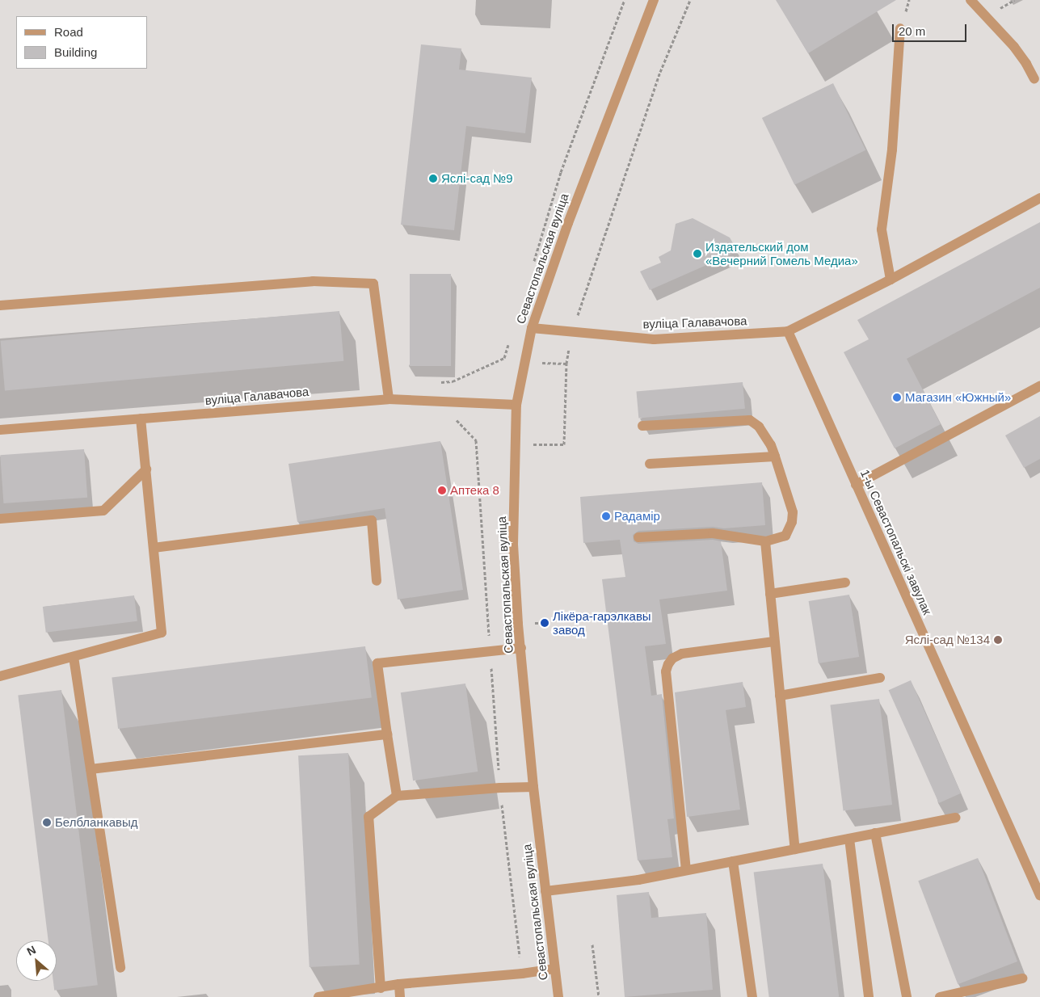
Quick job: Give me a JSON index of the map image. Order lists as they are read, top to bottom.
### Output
{
  "streets": {
    "street": ["Севастопальская вуліца", "вуліца Галавачова", "1-ы Севастопальскі завулак"]
  },
  "crossings": [
    ["Севастопальская вуліца", "вуліца Галавачова"],
    ["вуліца Галавачова", "1-ы Севастопальскі завулак"]
  ],
  "places": [
    "Яслі-сад №9",
    "Издательский дом «Вечерний Гомель Медиа»",
    "Магазин «Южный»",
    "Аптека 8",
    "Радамір",
    "Лікёра-гарэлкавы завод",
    "Яслі-сад №134",
    "Белбланкавыд"
  ],
  "legend": ["Road", "Building"],
  "scale_bar": "20 m",
  "north": "top left"
}
